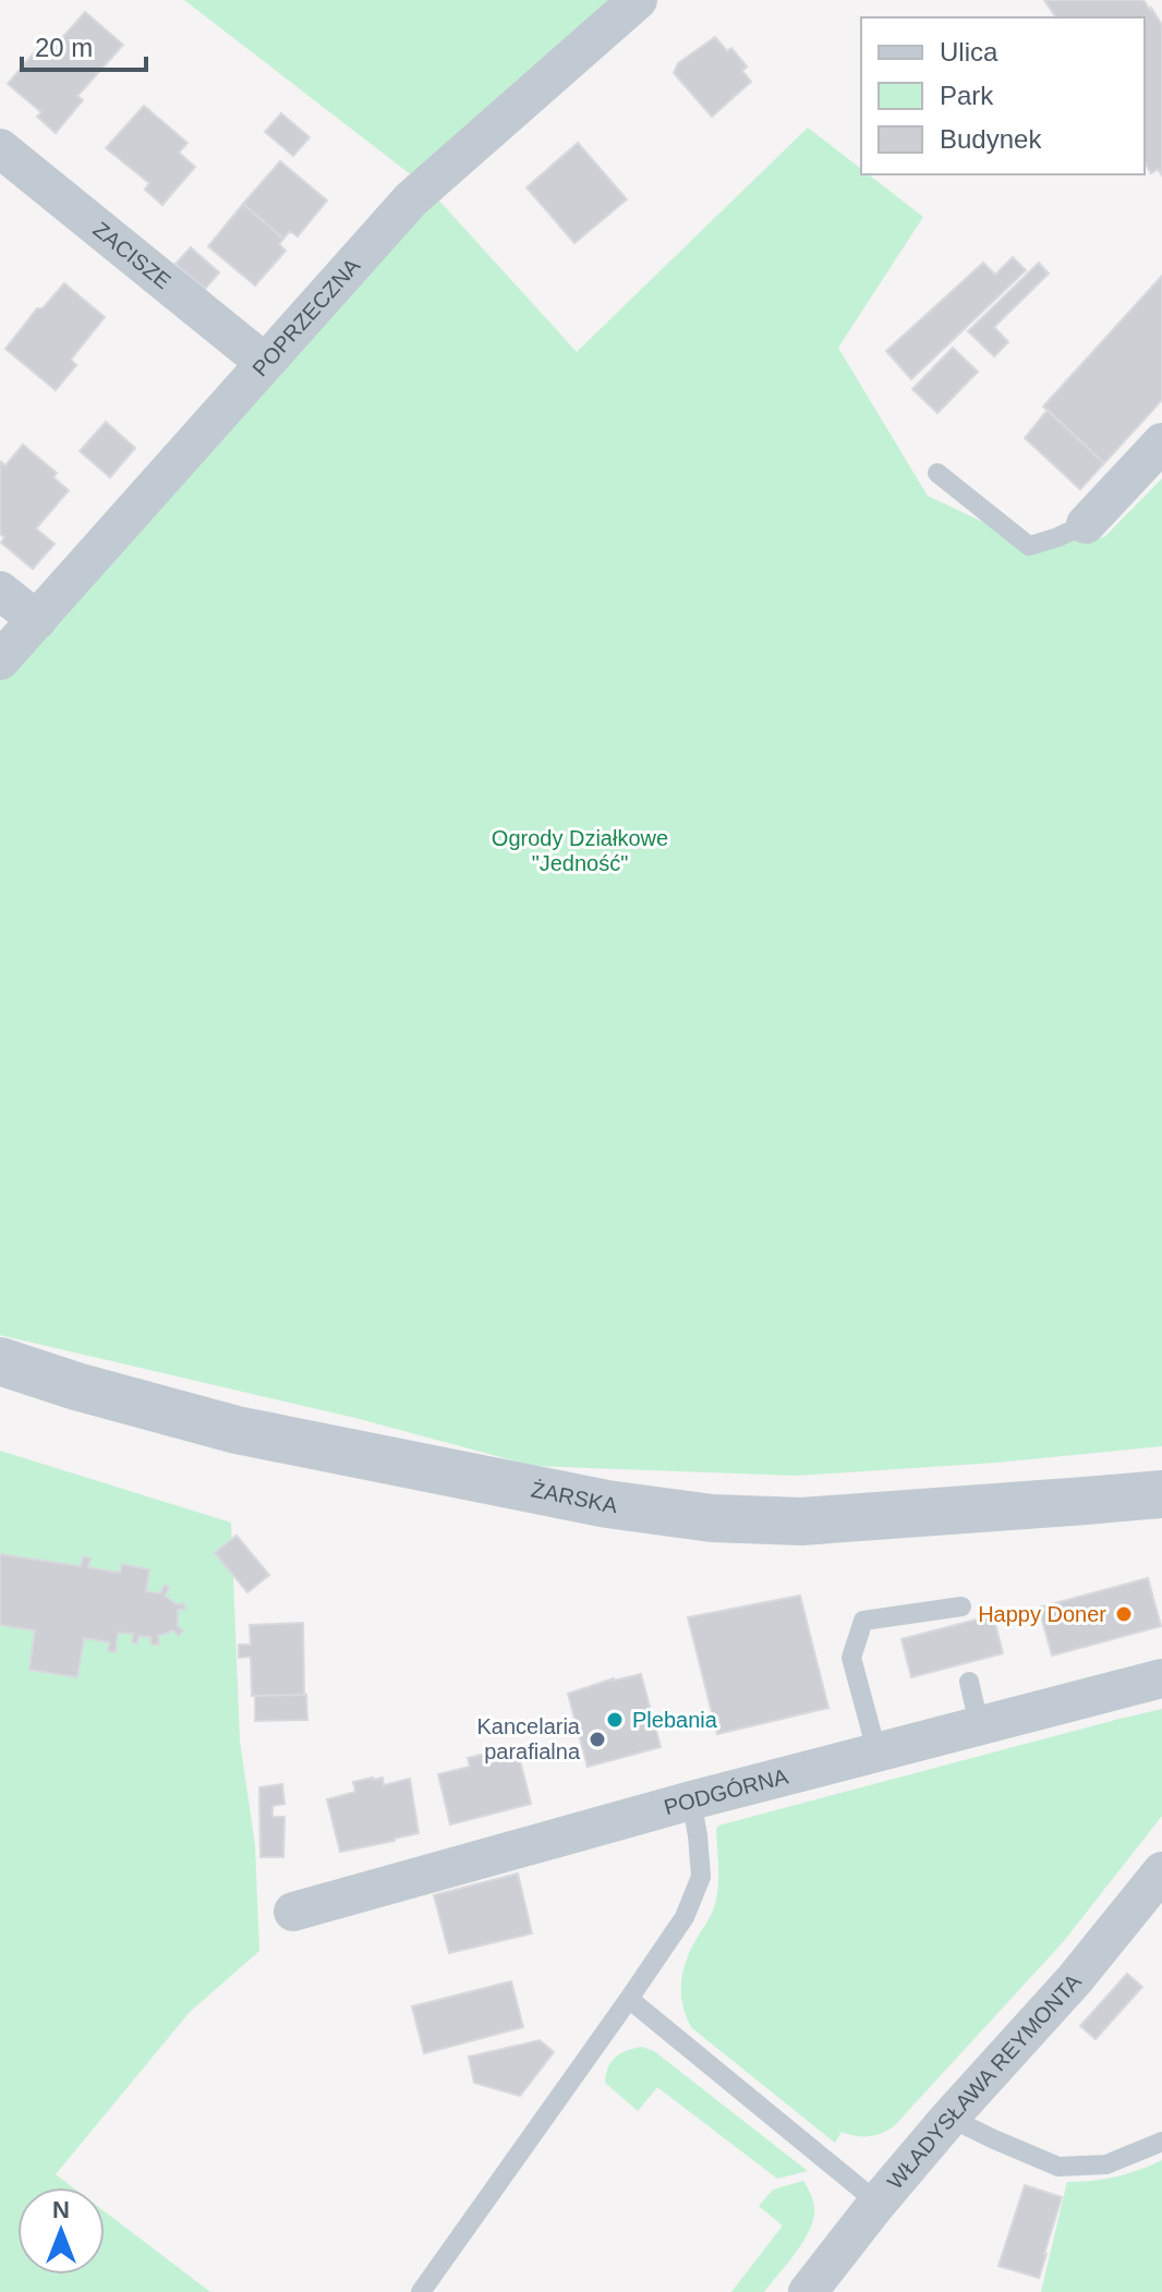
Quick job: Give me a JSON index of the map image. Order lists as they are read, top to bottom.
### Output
{
  "streets": {
    "street": [
      "ZACISZE",
      "POPRZECZNA",
      "ŻARSKA",
      "PODGÓRNA",
      "WŁADYSŁAWA REYMONTA"
    ]
  },
  "crossings": [
    ["ZACISZE", "POPRZECZNA"]
  ],
  "parks": ["Ogrody Działkowe \"Jedność\""],
  "places": ["Happy Doner", "Plebania", "Kancelaria parafialna"],
  "legend": ["Ulica", "Park", "Budynek"],
  "scale_bar": "20 m",
  "north": "top"
}
